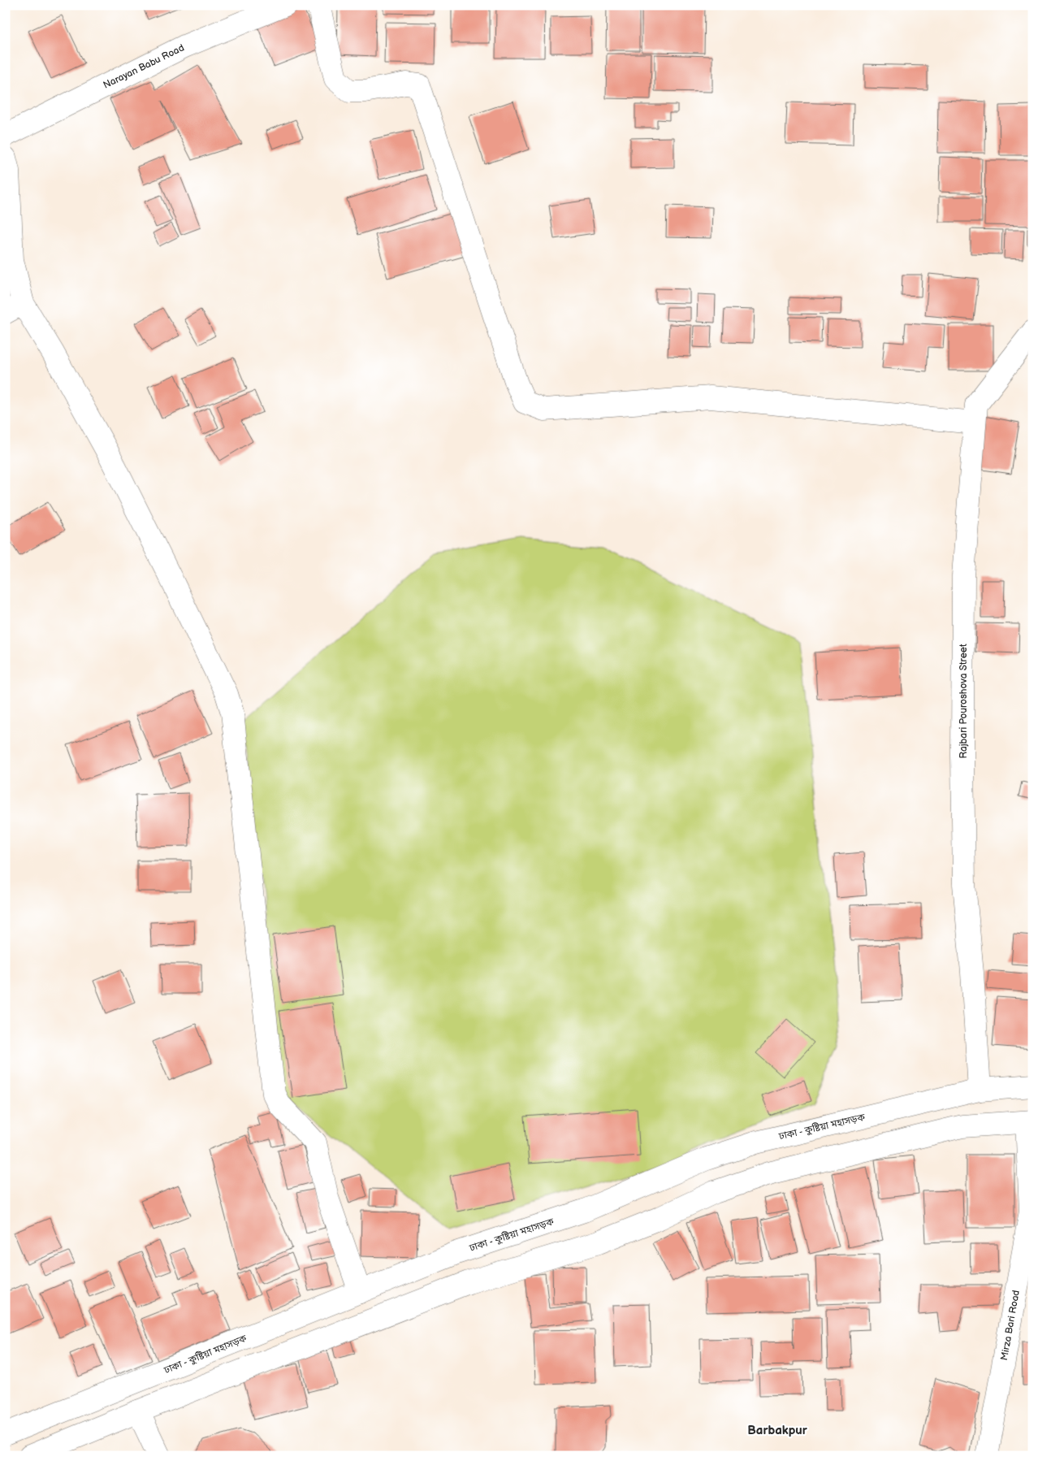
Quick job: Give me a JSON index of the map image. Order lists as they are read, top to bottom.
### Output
{
  "streets": {
    "street": [
      "Narayan Babu Road",
      "Rajbari Pouroshova Street",
      "ঢাকা - কুষ্টিয়া মহাসড়ক",
      "Mirza Bari Road"
    ]
  },
  "crossings": [
    ["Rajbari Pouroshova Street", "ঢাকা - কুষ্টিয়া মহাসড়ক"]
  ],
  "districts": ["Barbakpur"]
}
